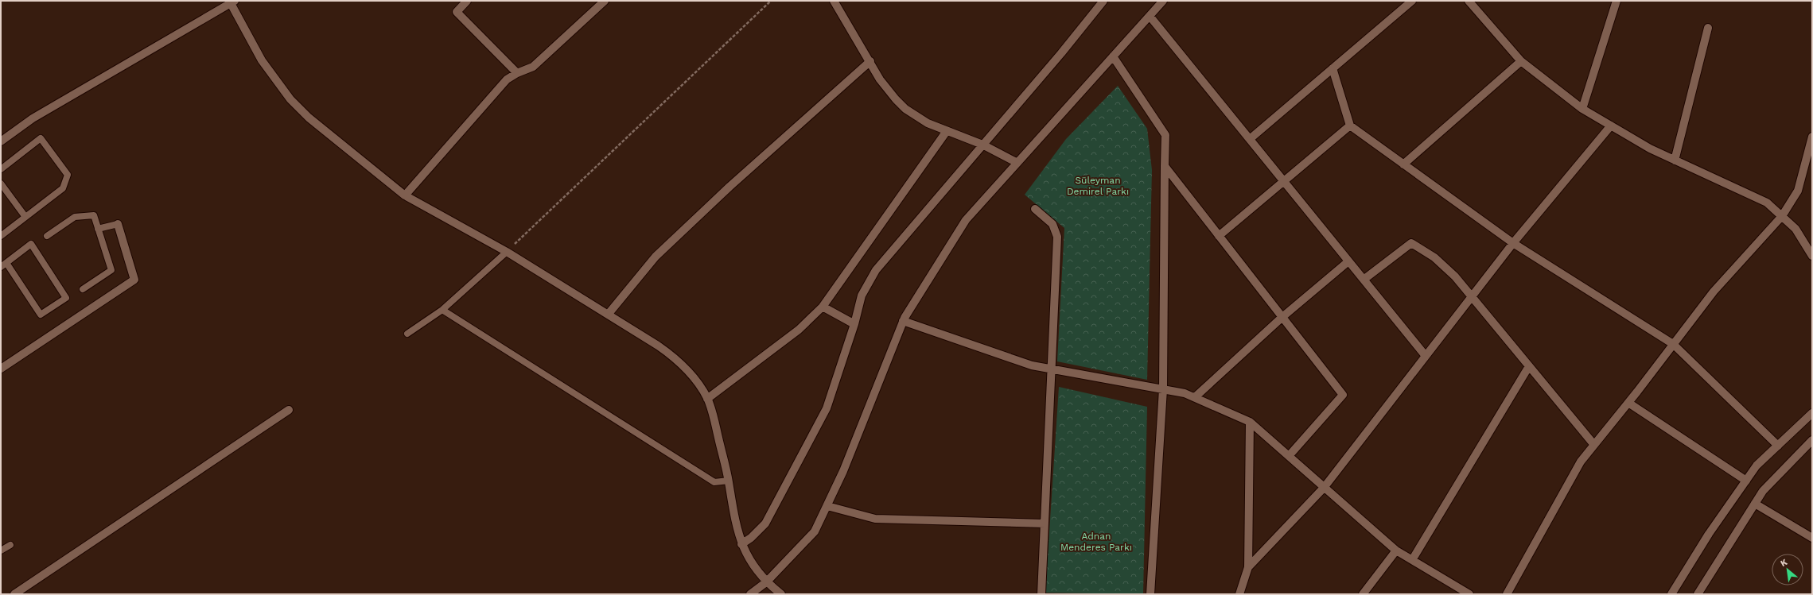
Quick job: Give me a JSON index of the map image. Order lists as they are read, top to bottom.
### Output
{
  "parks": ["Süleyman Demirel Parkı", "Adnan Menderes Parkı"],
  "north": "top left"
}
